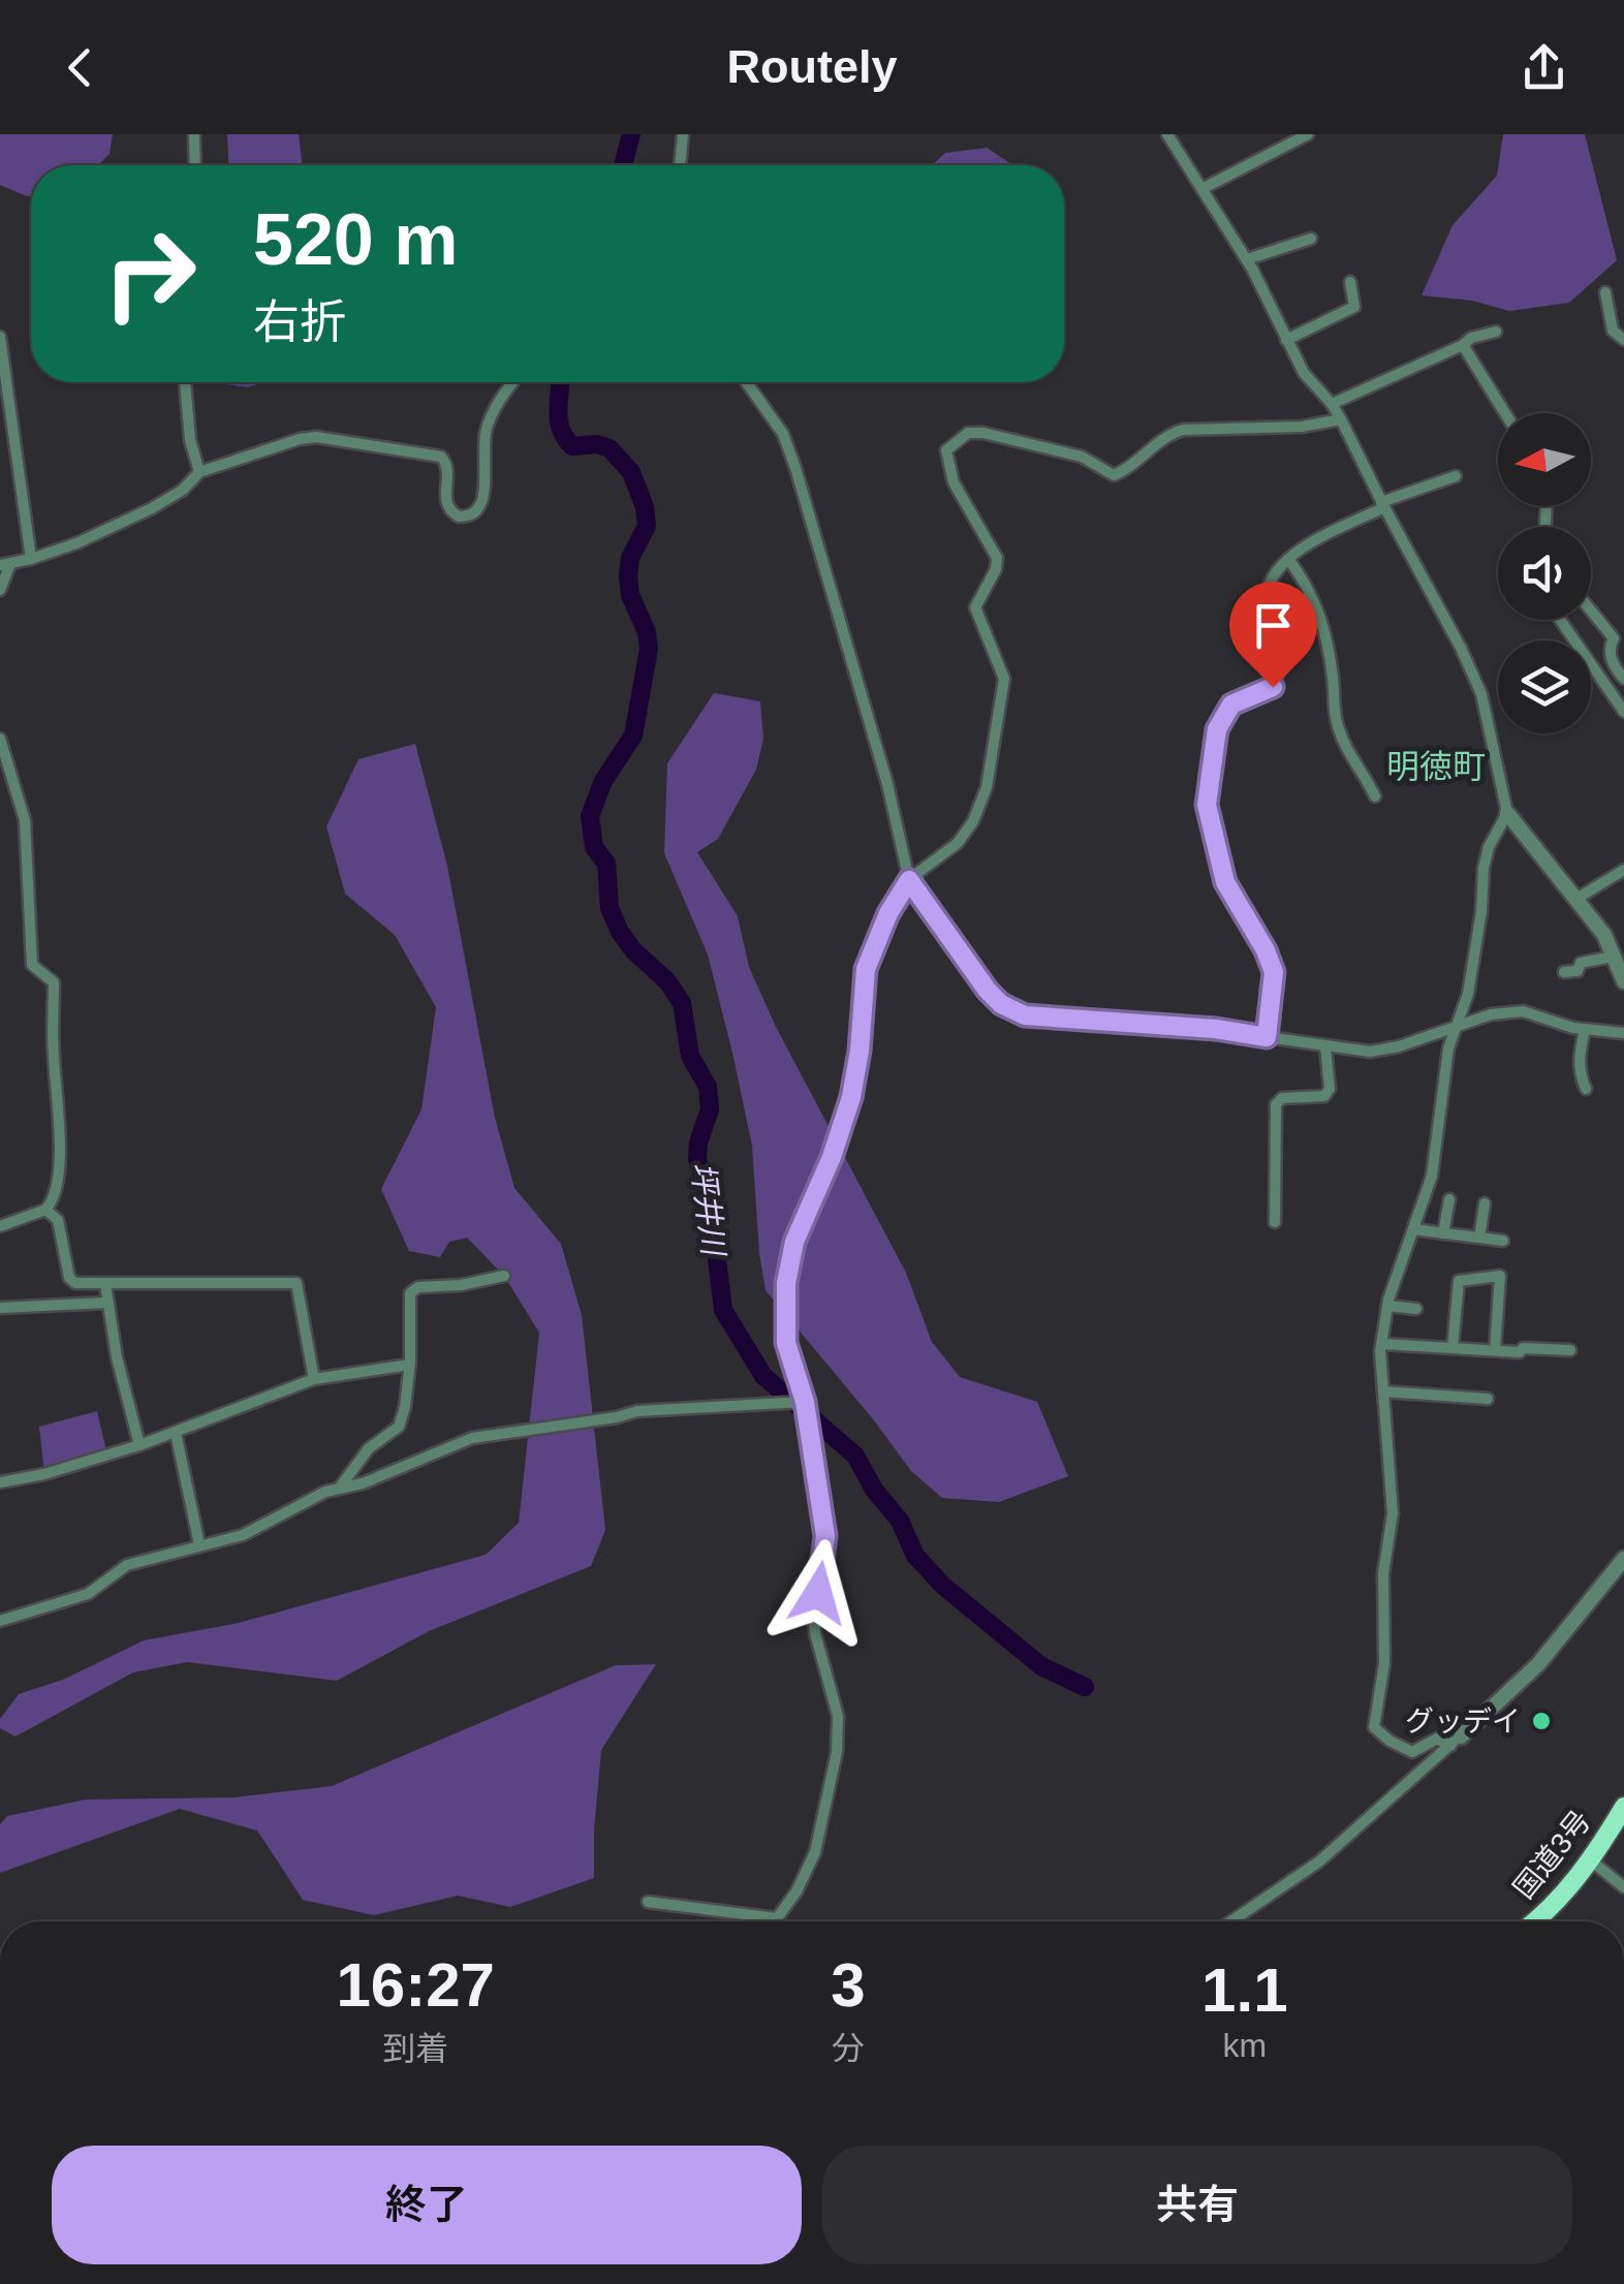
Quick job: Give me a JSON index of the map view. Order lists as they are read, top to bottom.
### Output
{
  "streets": {
    "highway": ["国道3号"]
  },
  "districts": ["明徳町"],
  "water": ["坪井川"],
  "places": ["グッデイ"],
  "north": "left",
  "page": {
    "header": "Routely",
    "turn": ["520 m", "右折"],
    "eta": [
      "16:27",
      "到着",
      "3",
      "分",
      "1.1",
      "km"
    ],
    "buttons": ["終了", "共有"]
  }
}
